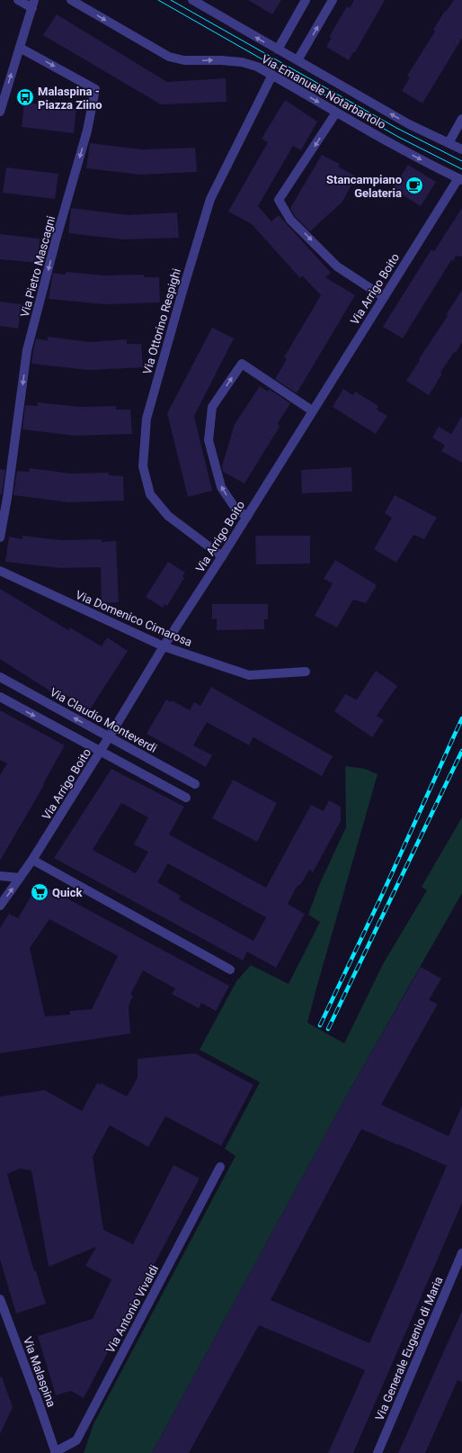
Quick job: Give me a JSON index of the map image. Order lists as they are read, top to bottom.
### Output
{
  "streets": {
    "street": [
      "Via Emanuele Notarbartolo",
      "Via Pietro Mascagni",
      "Via Arrigo Boito",
      "Via Ottorino Respighi",
      "Via Domenico Cimarosa",
      "Via Claudio Monteverdi",
      "Via Antonio Vivaldi",
      "Via Generale Eugenio di Maria",
      "Via Malaspina"
    ]
  },
  "crossings": [
    ["Via Emanuele Notarbartolo", "Via Arrigo Boito"],
    ["Via Emanuele Notarbartolo", "Via Ottorino Respighi"],
    ["Via Arrigo Boito", "Via Ottorino Respighi"],
    ["Via Arrigo Boito", "Via Domenico Cimarosa"],
    ["Via Arrigo Boito", "Via Claudio Monteverdi"],
    ["Via Antonio Vivaldi", "Via Malaspina"]
  ],
  "one_way": ["Via Pietro Mascagni"],
  "places": {
    "bus stop": ["Malaspina - Piazza Ziino"],
    "cafe": ["Stancampiano Gelateria"],
    "supermarket": ["Quick"]
  }
}
